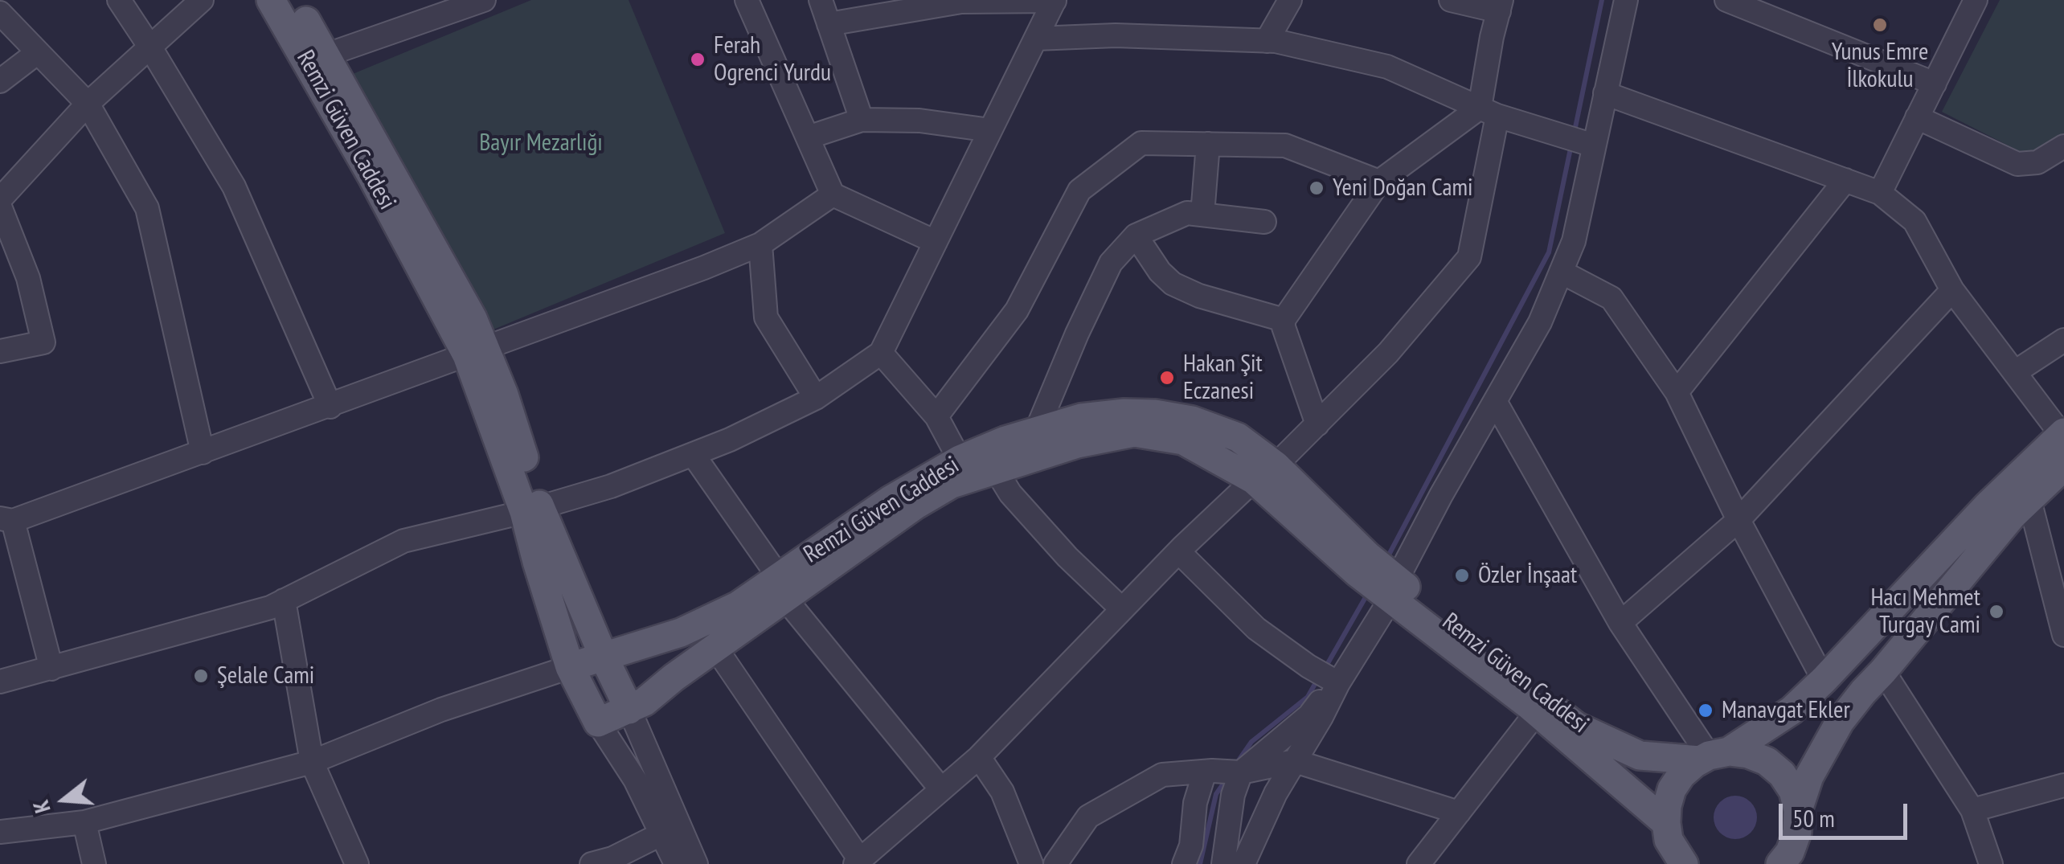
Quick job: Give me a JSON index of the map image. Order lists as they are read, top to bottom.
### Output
{
  "streets": {
    "main road": ["Remzi Güven Caddesi"]
  },
  "parks": ["Bayır Mezarlığı"],
  "places": [
    "Yunus Emre İlkokulu",
    "Ferah Ogrenci Yurdu",
    "Yeni Doğan Cami",
    "Hakan Şit Eczanesi",
    "Özler İnşaat",
    "Hacı Mehmet Turgay Cami",
    "Şelale Cami",
    "Manavgat Ekler"
  ],
  "scale_bar": "50 m",
  "north": "left"
}
